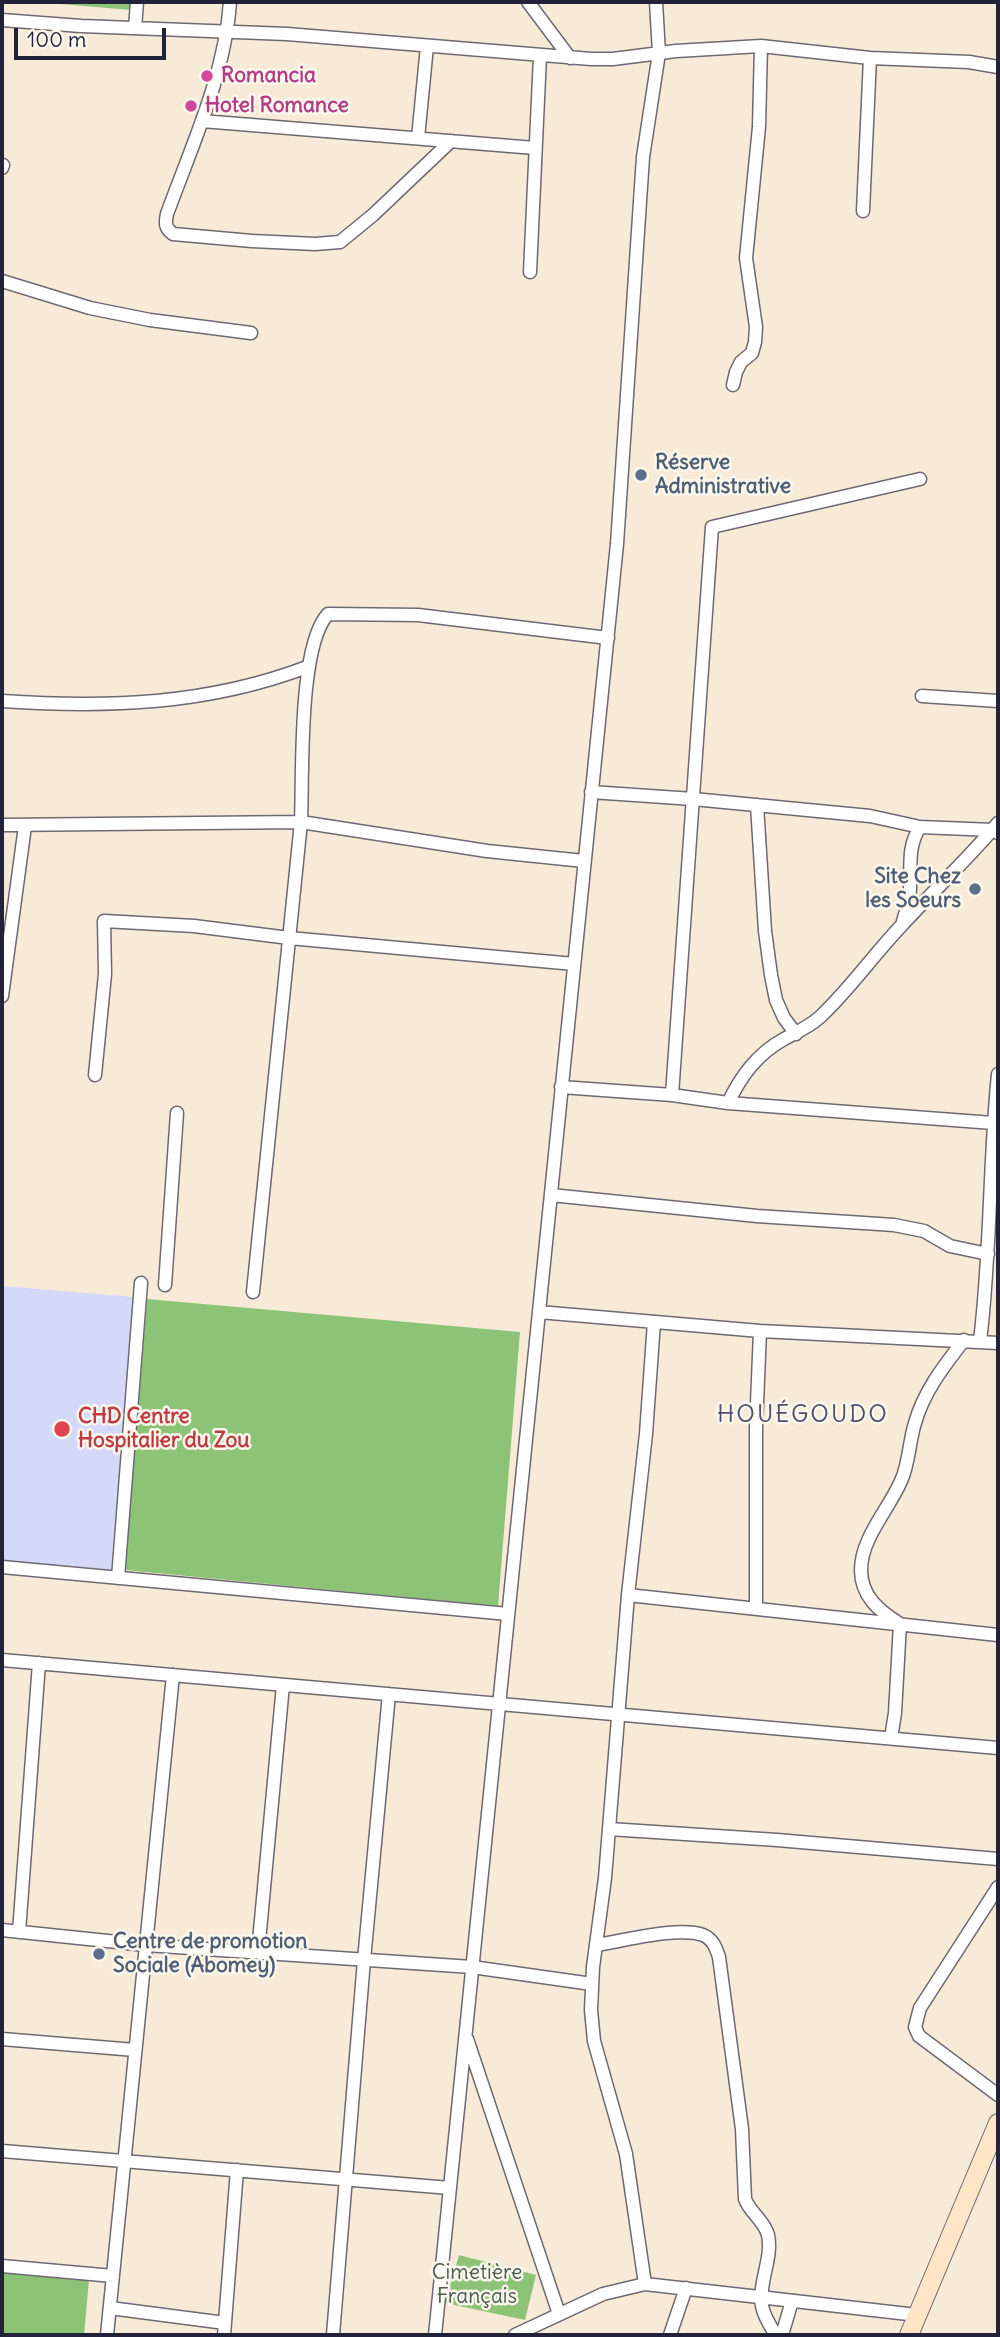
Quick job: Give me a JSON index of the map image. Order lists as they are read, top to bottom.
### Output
{
  "districts": ["HOUÉGOUDO"],
  "parks": ["Cimetière Français"],
  "places": [
    "Romancia",
    "Hotel Romance",
    "Réserve Administrative",
    "Site Chez les Soeurs",
    "CHD Centre Hospitalier du Zou",
    "Centre de promotion Sociale (Abomey)"
  ],
  "scale_bar": "100 m"
}
